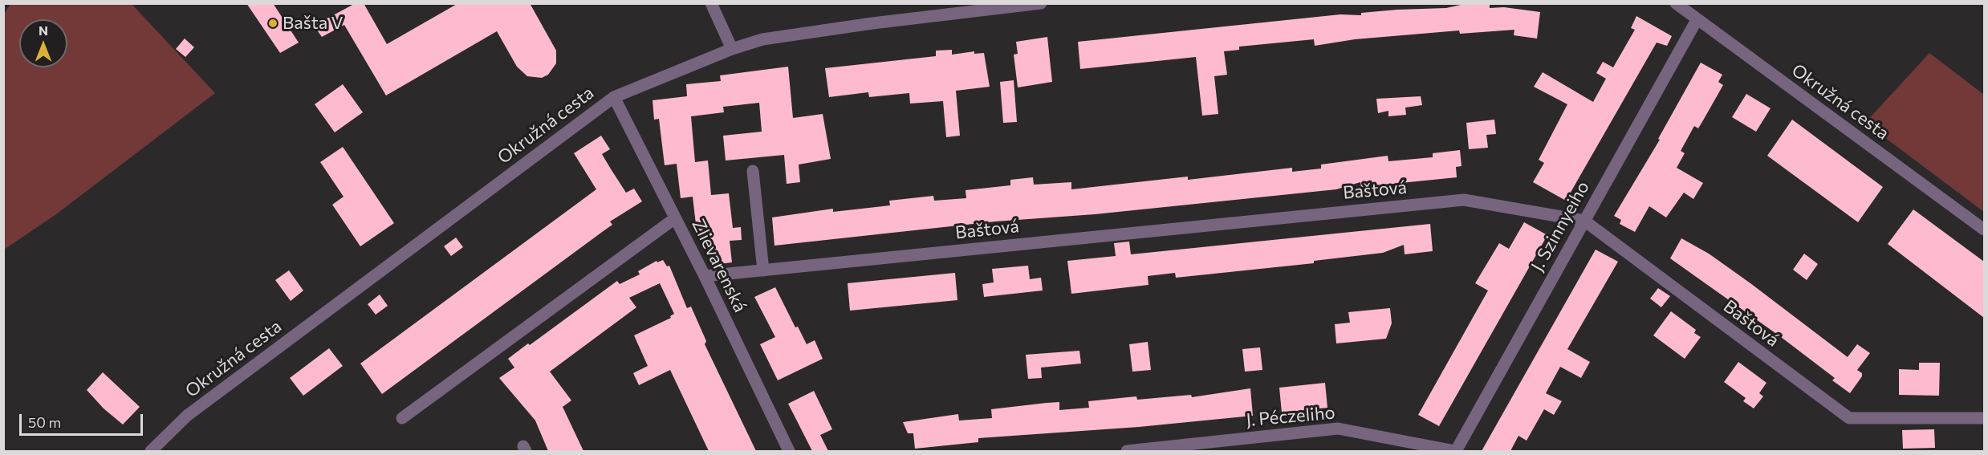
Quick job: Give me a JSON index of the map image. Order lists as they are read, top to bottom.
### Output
{
  "streets": {
    "street": [
      "Okružná cesta",
      "Baštová",
      "J. Szinnyeiho",
      "Zlievarenská",
      "J. Péczeliho"
    ]
  },
  "crossings": [
    ["Okružná cesta", "J. Szinnyeiho"],
    ["Okružná cesta", "Zlievarenská"],
    ["Baštová", "J. Szinnyeiho"],
    ["Baštová", "Zlievarenská"],
    ["J. Szinnyeiho", "J. Péczeliho"]
  ],
  "places": ["Bašta V"],
  "scale_bar": "50 m",
  "north": "top"
}
